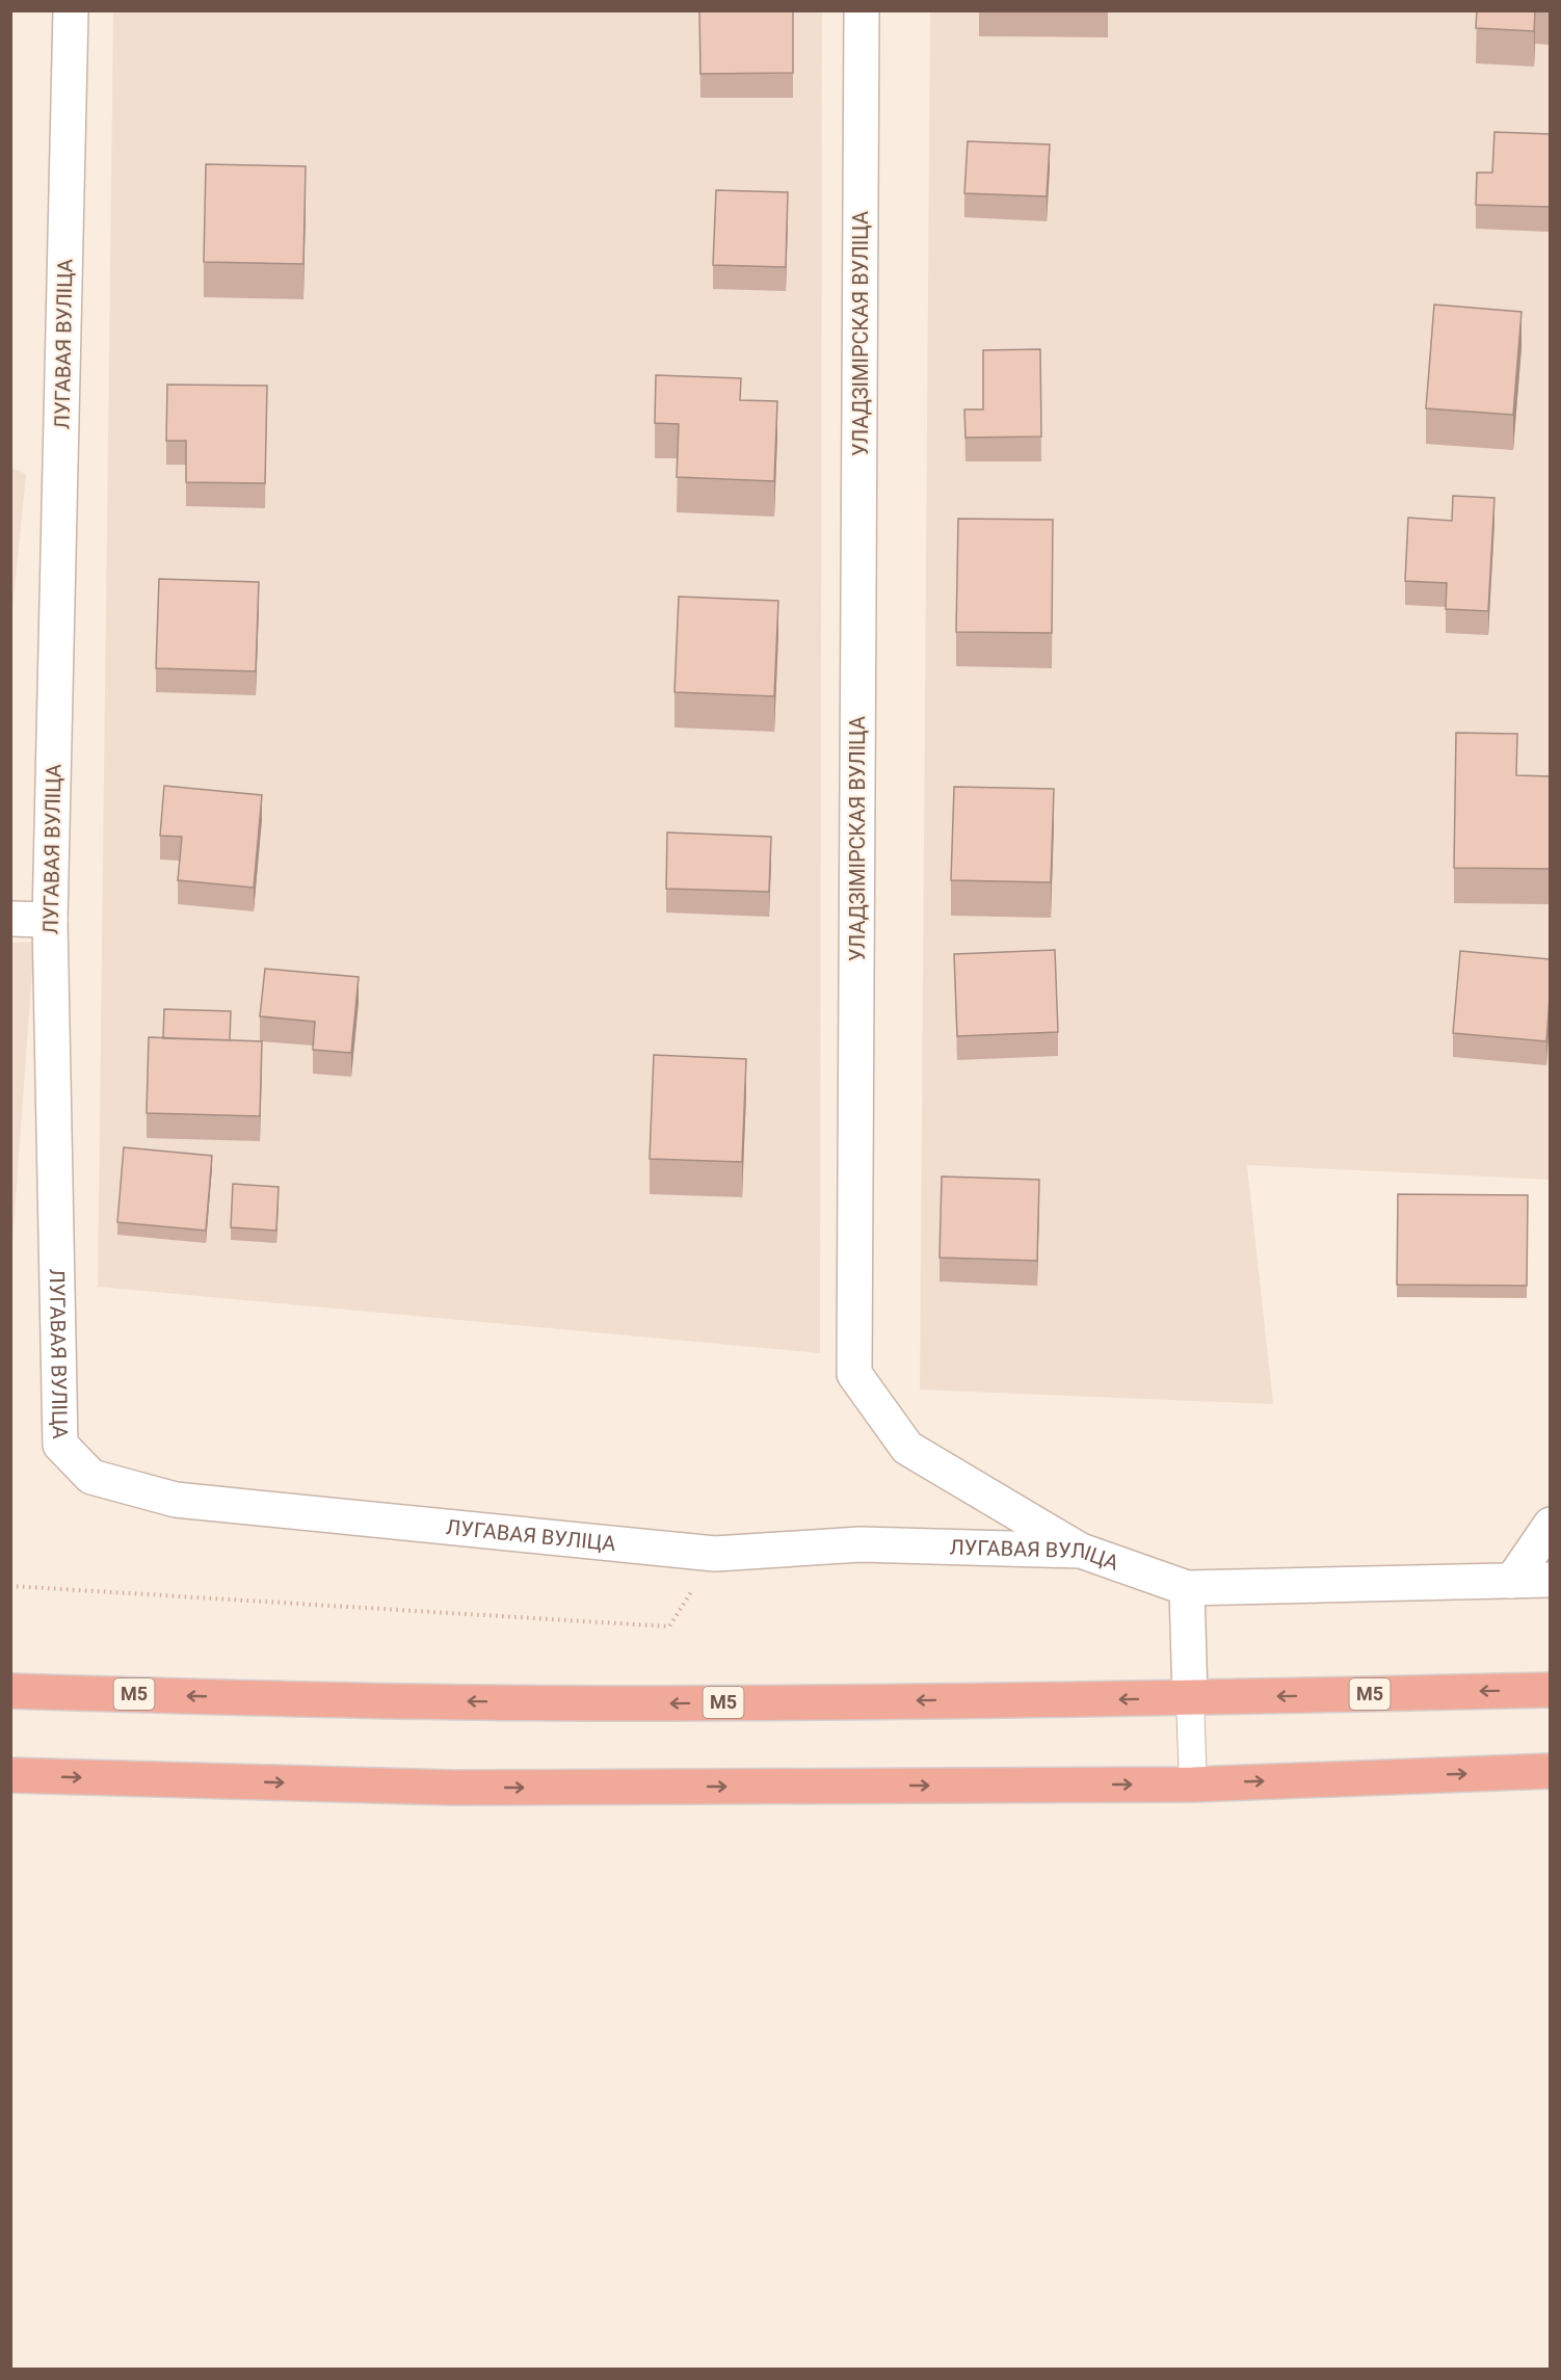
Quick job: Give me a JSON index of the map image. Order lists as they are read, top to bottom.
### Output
{
  "streets": {
    "highway": ["М5"],
    "street": ["УЛАДЗІМІРСКАЯ ВУЛІЦА", "ЛУГАВАЯ ВУЛІЦА"]
  },
  "crossings": [
    ["УЛАДЗІМІРСКАЯ ВУЛІЦА", "ЛУГАВАЯ ВУЛІЦА"]
  ]
}
